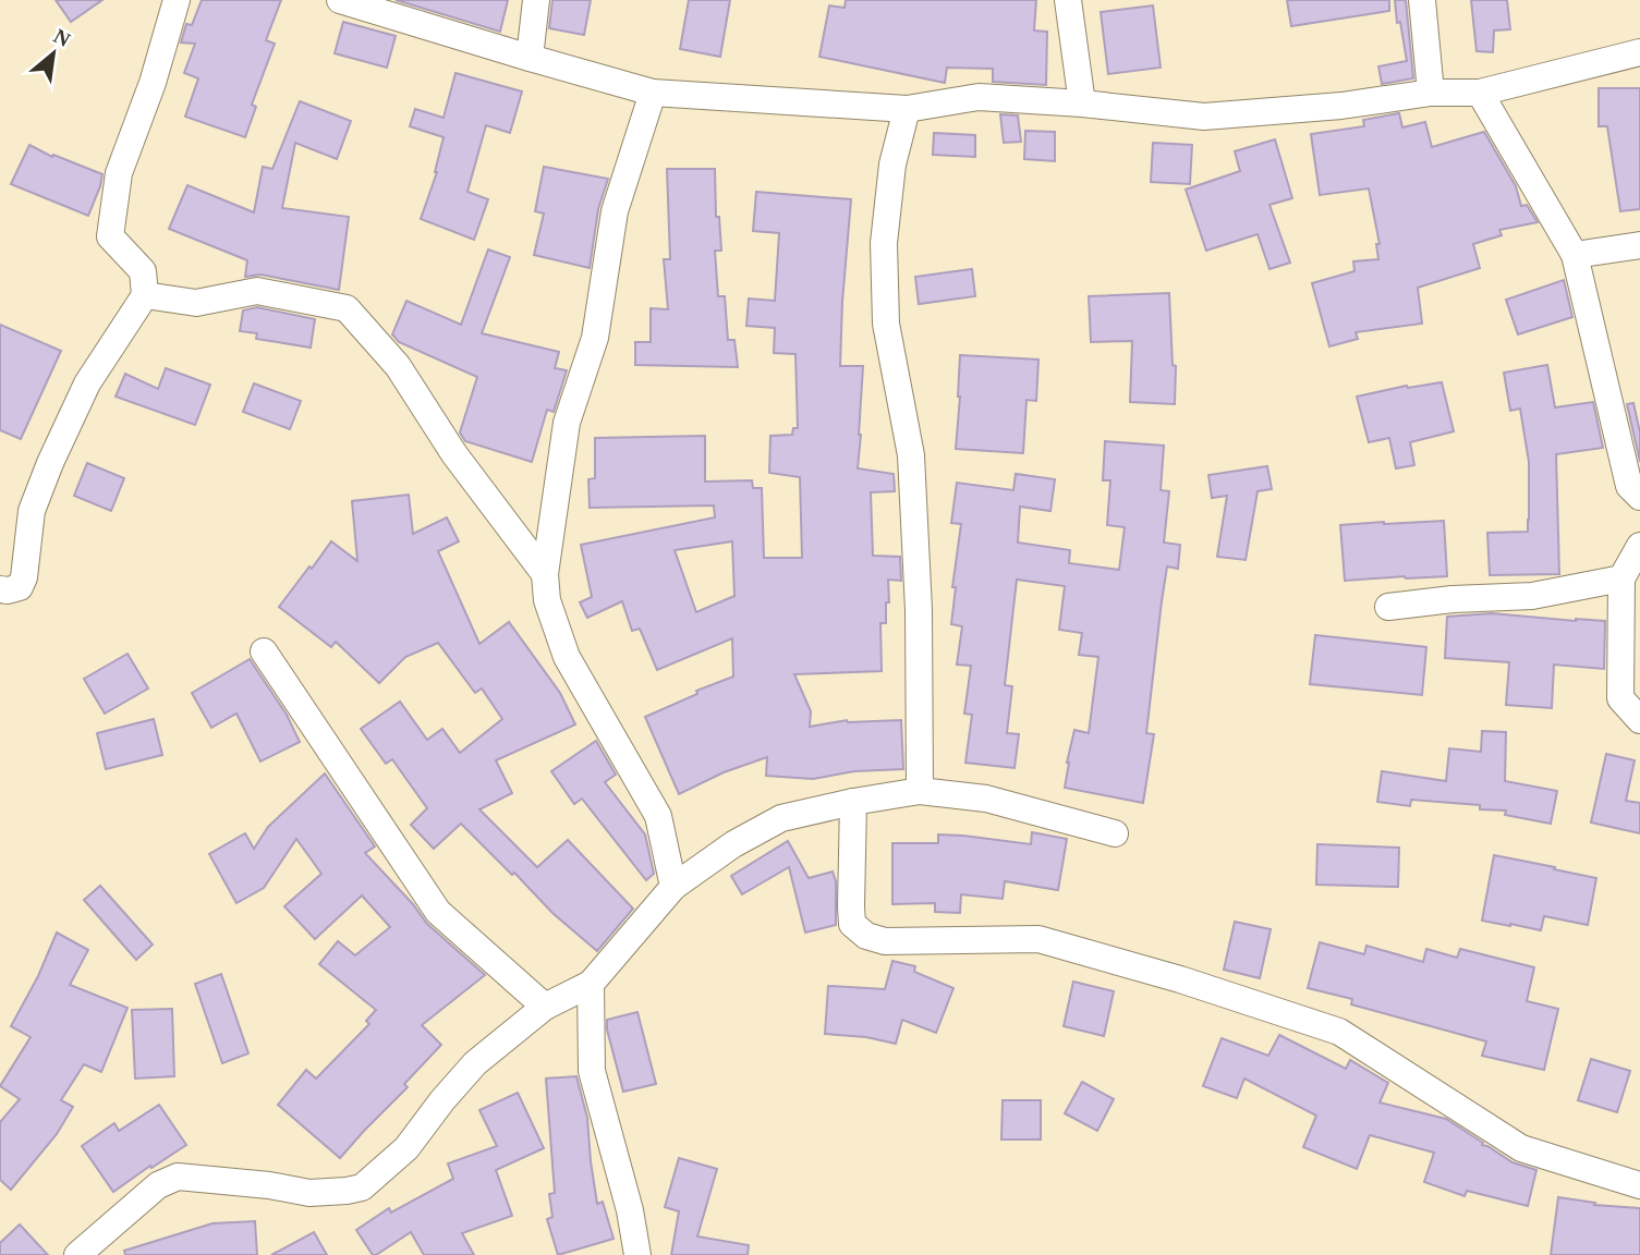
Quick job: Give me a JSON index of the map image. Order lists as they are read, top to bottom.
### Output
{
  "north": "top right"
}
